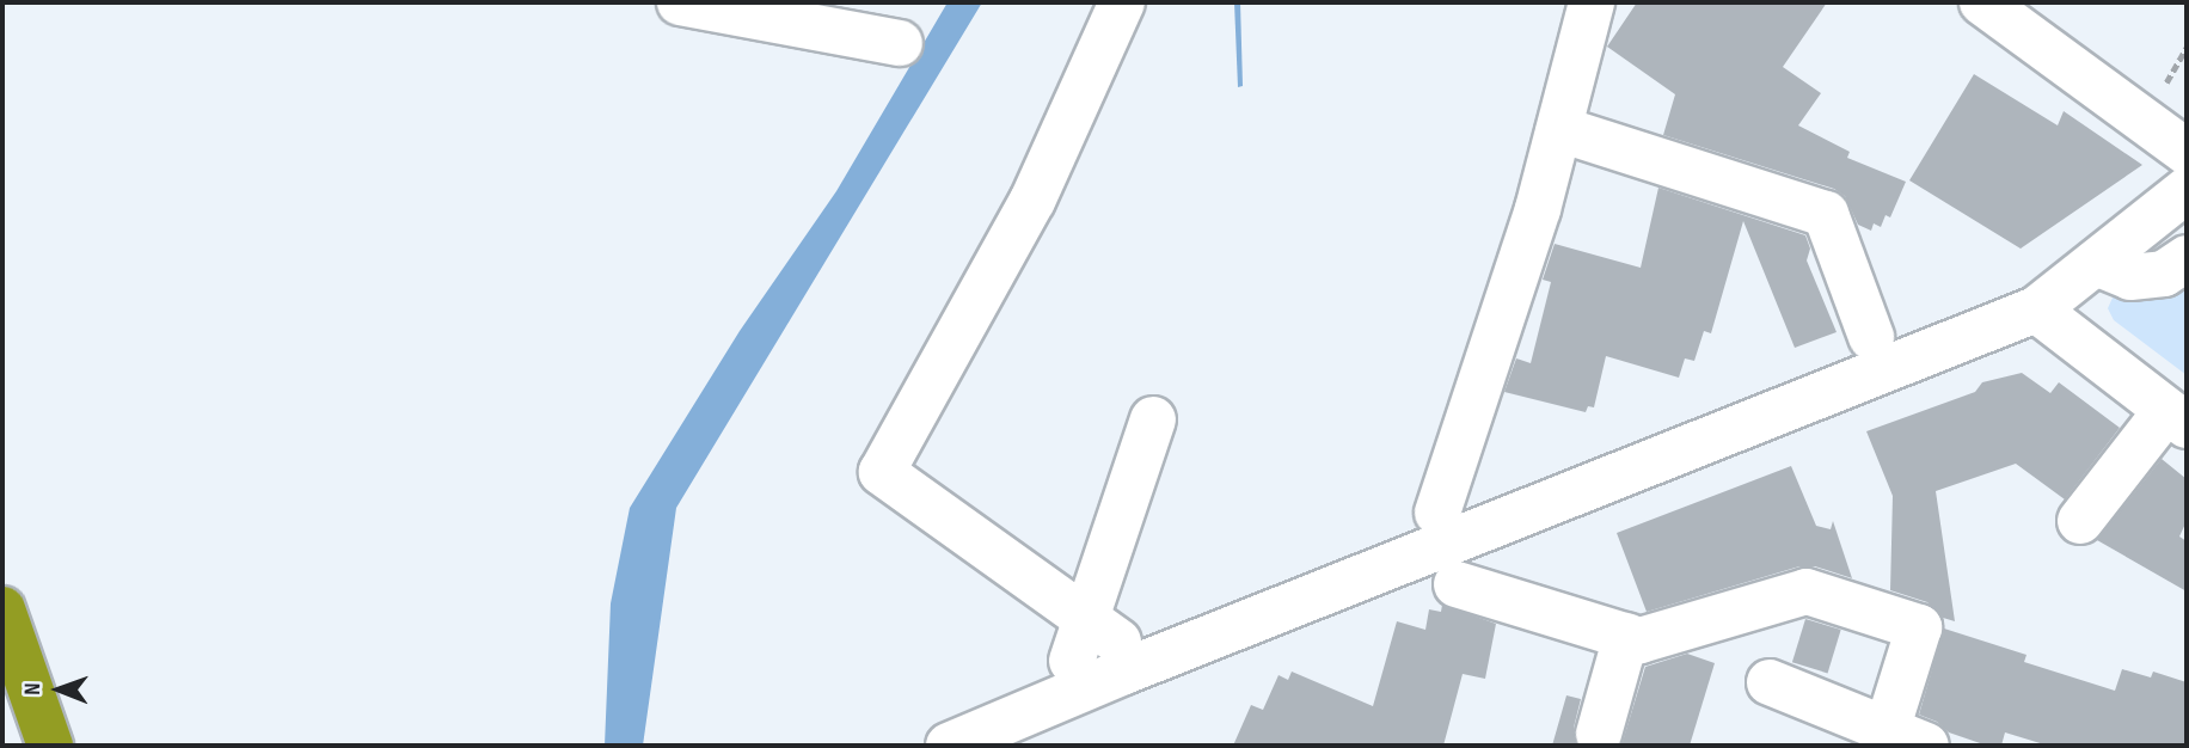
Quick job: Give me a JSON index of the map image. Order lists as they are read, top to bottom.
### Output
{
  "north": "left"
}
